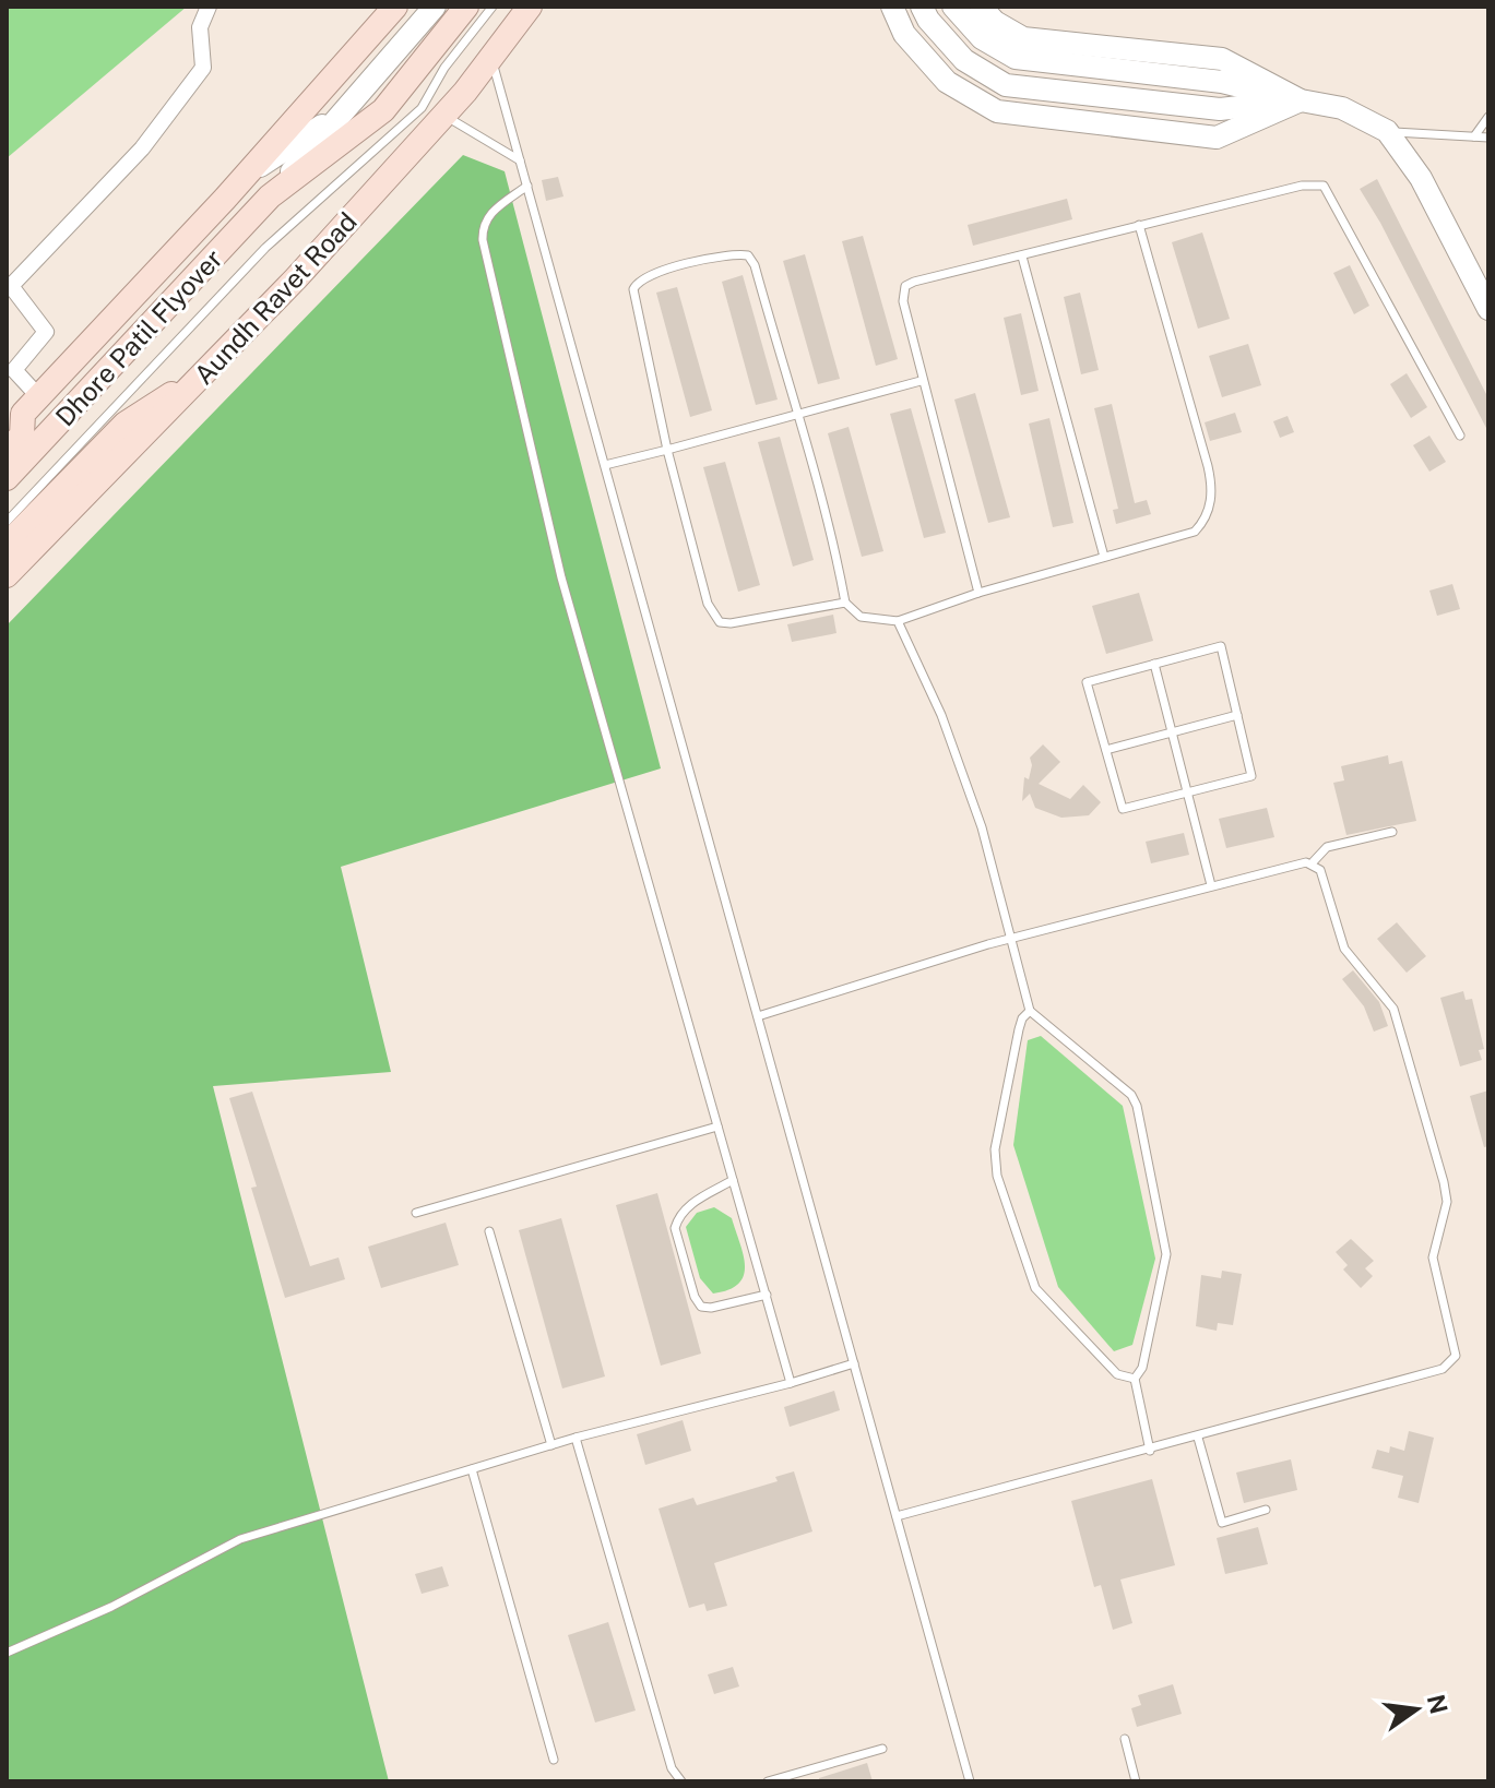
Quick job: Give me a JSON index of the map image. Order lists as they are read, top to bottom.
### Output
{
  "streets": {
    "main road": ["Aundh Ravet Road", "Dhore Patil Flyover"]
  },
  "north": "right"
}
